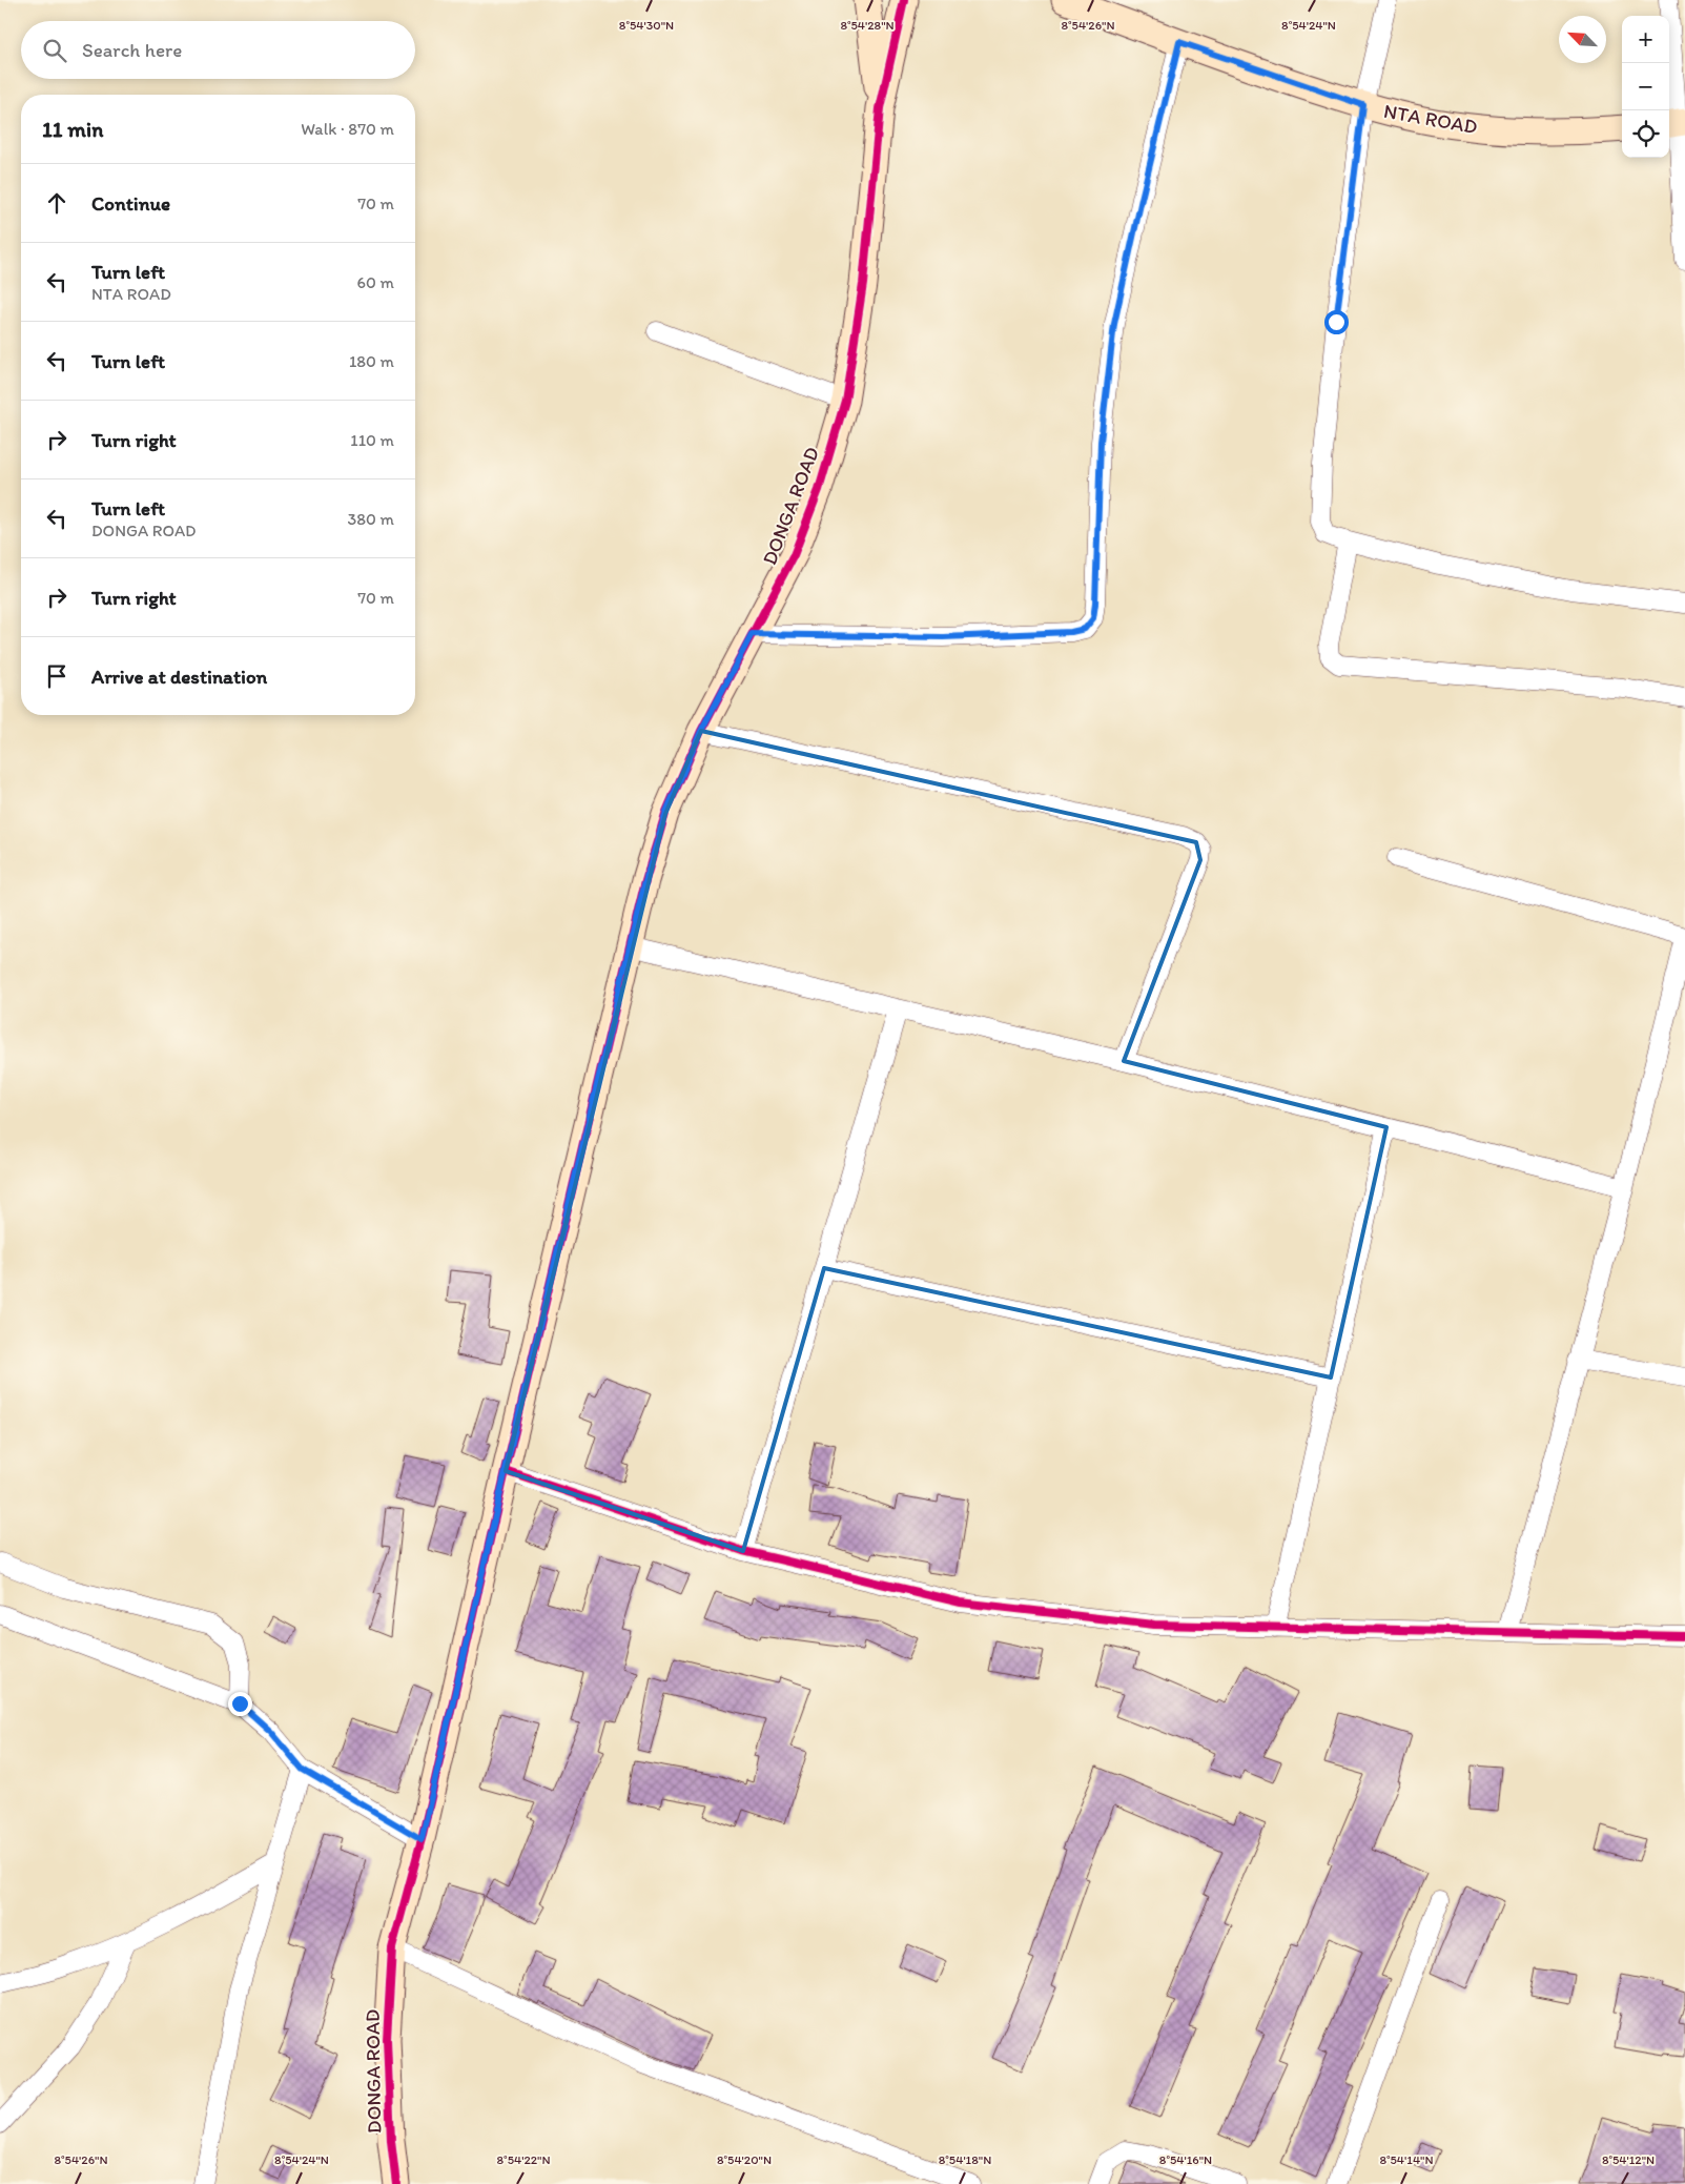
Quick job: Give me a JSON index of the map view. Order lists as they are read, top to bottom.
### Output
{
  "streets": {
    "street": ["NTA ROAD", "DONGA ROAD"]
  },
  "north": "top left",
  "page": {
    "map_buttons": ["+", "−"],
    "search": "Search here",
    "heading": ["11 min", "Walk · 870 m"],
    "list": [
      ["Continue", "70 m"],
      ["Turn left", "NTA ROAD", "60 m"],
      ["Turn left", "180 m"],
      ["Turn right", "110 m"],
      ["Turn left", "DONGA ROAD", "380 m"],
      ["Turn right", "70 m"],
      "Arrive at destination"
    ]
  },
  "coordinates": [
    "8°54'30\"N",
    "8°54'28\"N",
    "8°54'26\"N",
    "8°54'24\"N",
    "8°54'22\"N",
    "8°54'20\"N",
    "8°54'18\"N",
    "8°54'16\"N",
    "8°54'14\"N",
    "8°54'12\"N"
  ]
}
